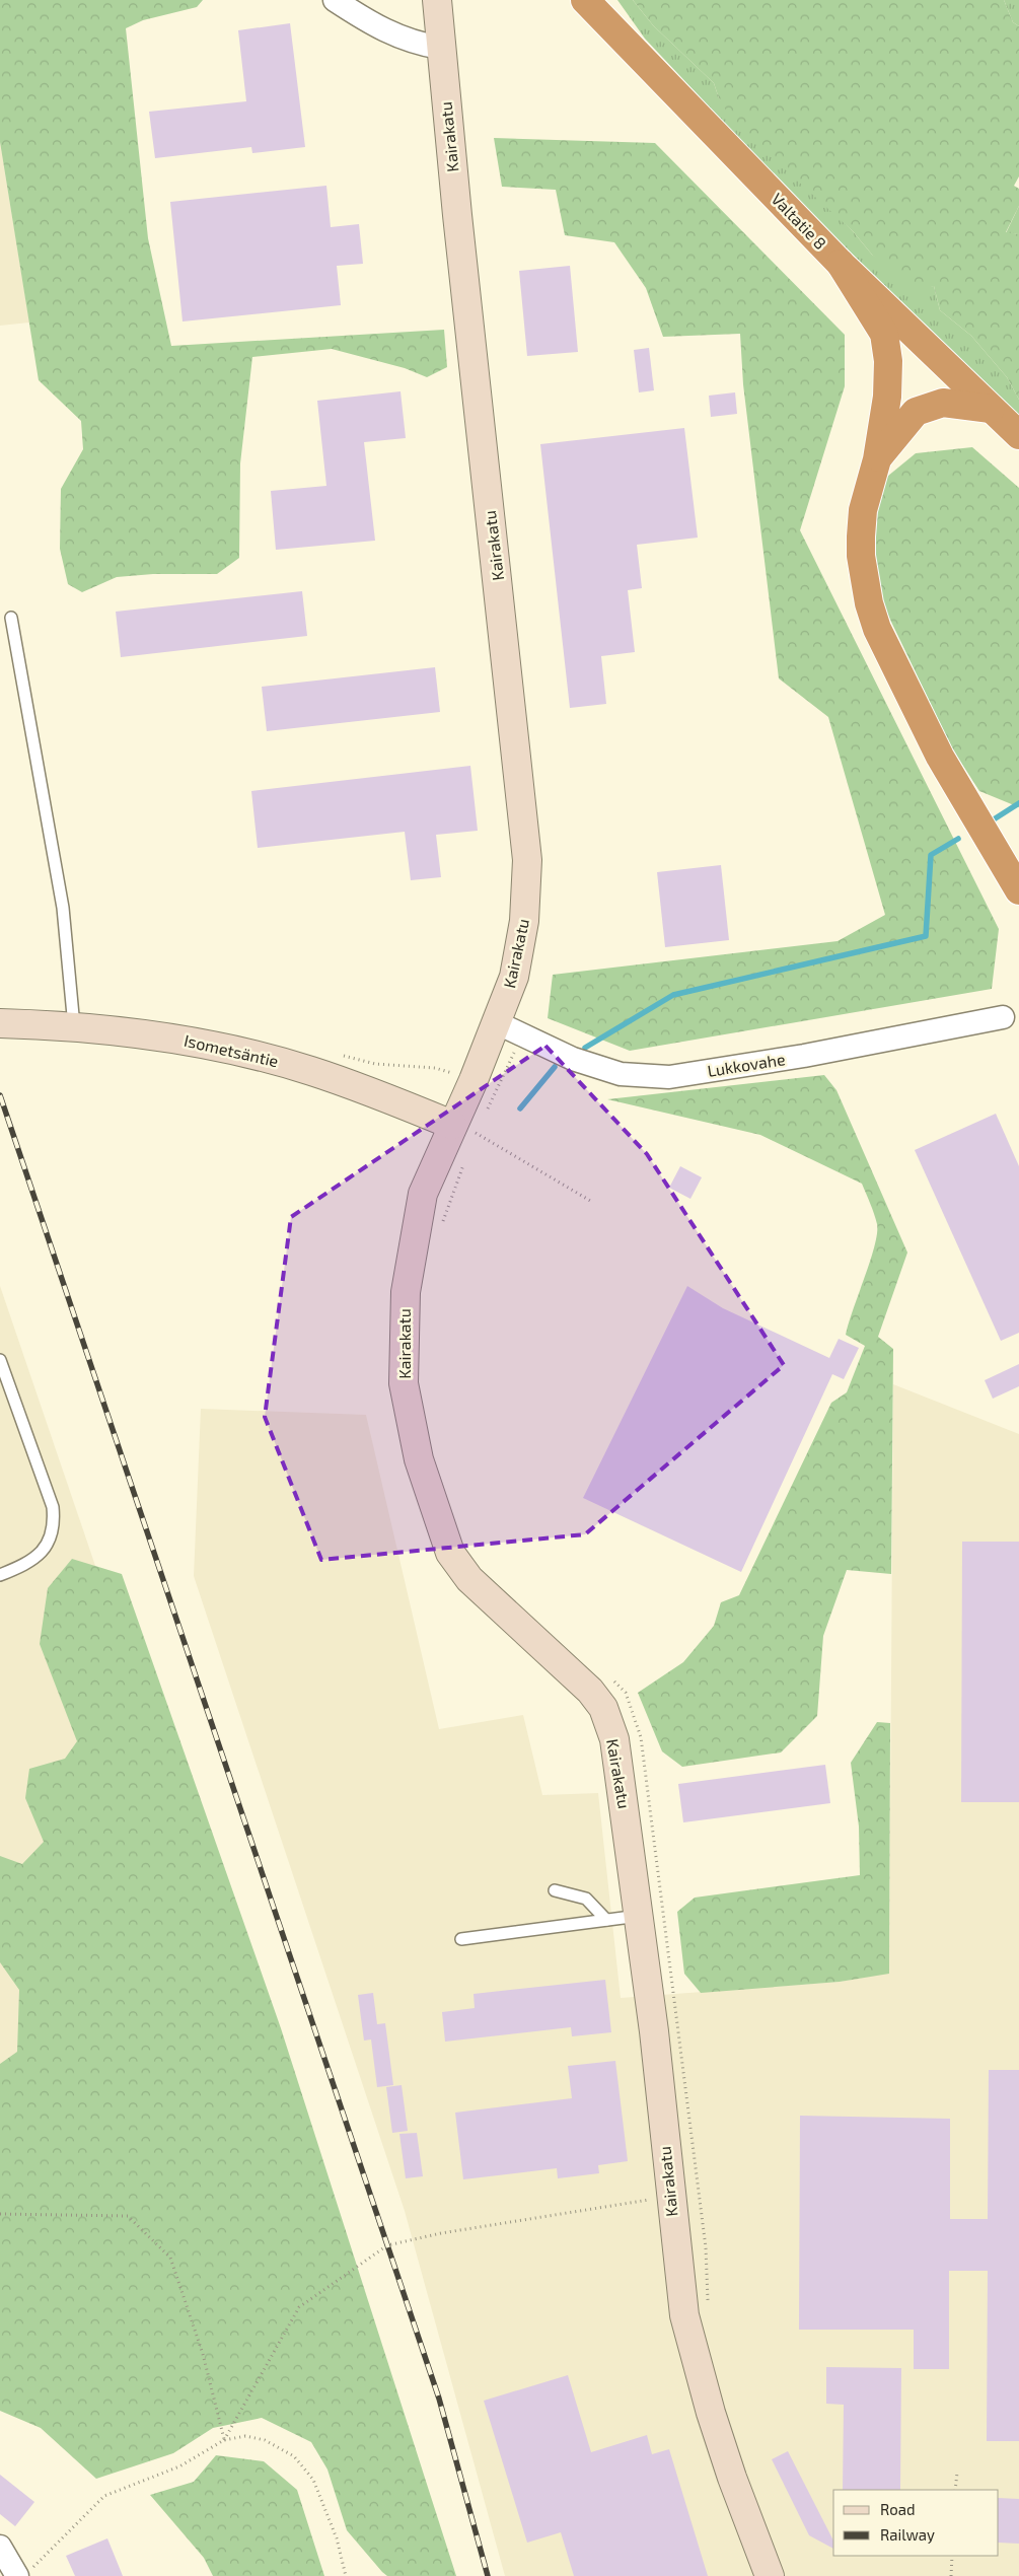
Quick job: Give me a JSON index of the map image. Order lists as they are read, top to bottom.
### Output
{
  "streets": {
    "highway": ["Valtatie 8"],
    "main road": ["Kairakatu", "Isometsäntie"],
    "street": ["Lukkovahe"]
  },
  "crossings": [
    ["Kairakatu", "Isometsäntie"],
    ["Kairakatu", "Lukkovahe"]
  ],
  "legend": ["Road", "Railway"]
}
